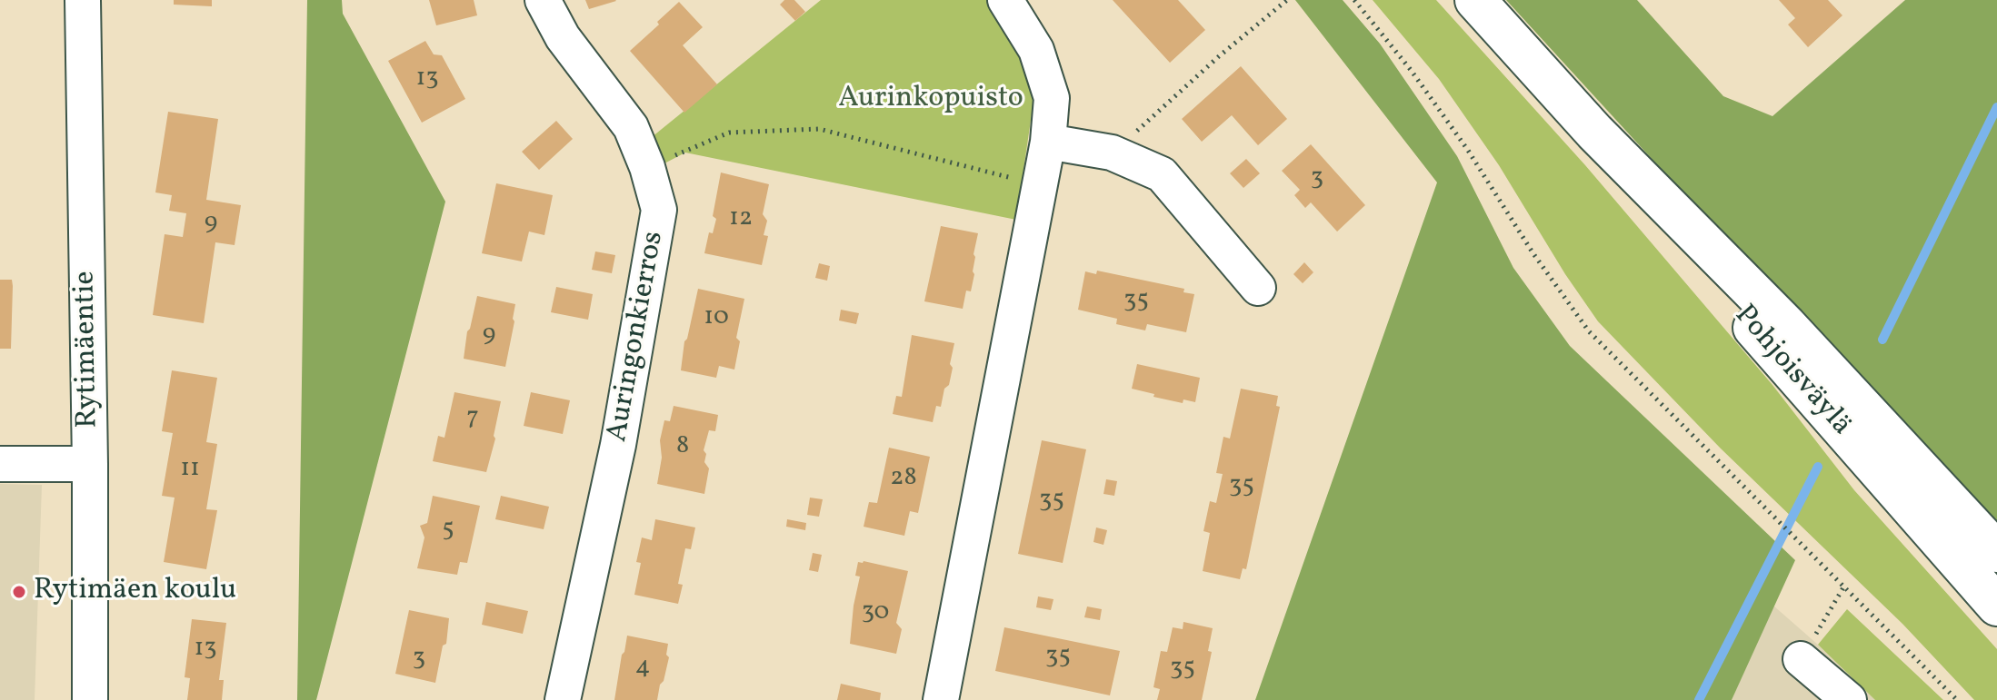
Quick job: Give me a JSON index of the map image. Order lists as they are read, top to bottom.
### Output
{
  "streets": {
    "main road": ["Pohjoisväylä"],
    "street": ["Auringonkierros", "Rytimäentie"]
  },
  "parks": ["Aurinkopuisto"],
  "places": ["Rytimäen koulu"],
  "house_numbers": [
    "13",
    "3",
    "12",
    "9",
    "35",
    "10",
    "9",
    "7",
    "8",
    "11",
    "28",
    "35",
    "35",
    "5",
    "30",
    "13",
    "35",
    "3",
    "4",
    "35"
  ]
}
